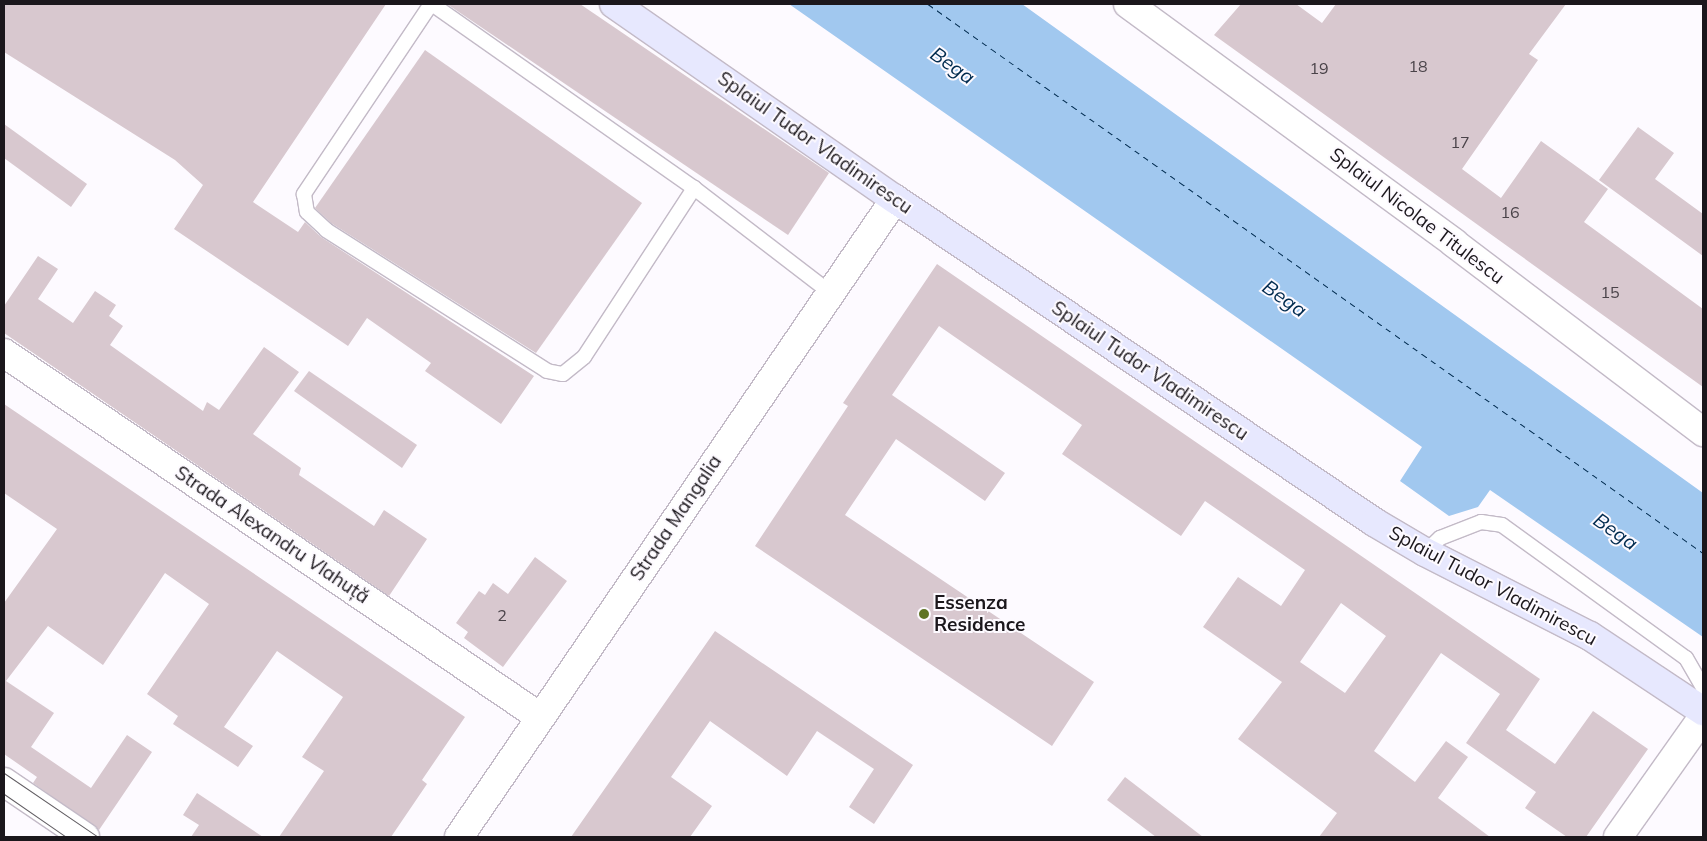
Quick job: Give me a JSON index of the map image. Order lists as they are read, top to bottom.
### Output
{
  "streets": {
    "street": [
      "Splaiul Tudor Vladimirescu",
      "Splaiul Nicolae Titulescu",
      "Strada Mangalia",
      "Strada Alexandru Vlahuță"
    ]
  },
  "crossings": [
    ["Splaiul Tudor Vladimirescu", "Strada Mangalia"],
    ["Strada Mangalia", "Strada Alexandru Vlahuță"]
  ],
  "water": ["Bega"],
  "places": ["Essenza Residence"],
  "house_numbers": [
    "18",
    "19",
    "17",
    "16",
    "15",
    "2"
  ]
}
